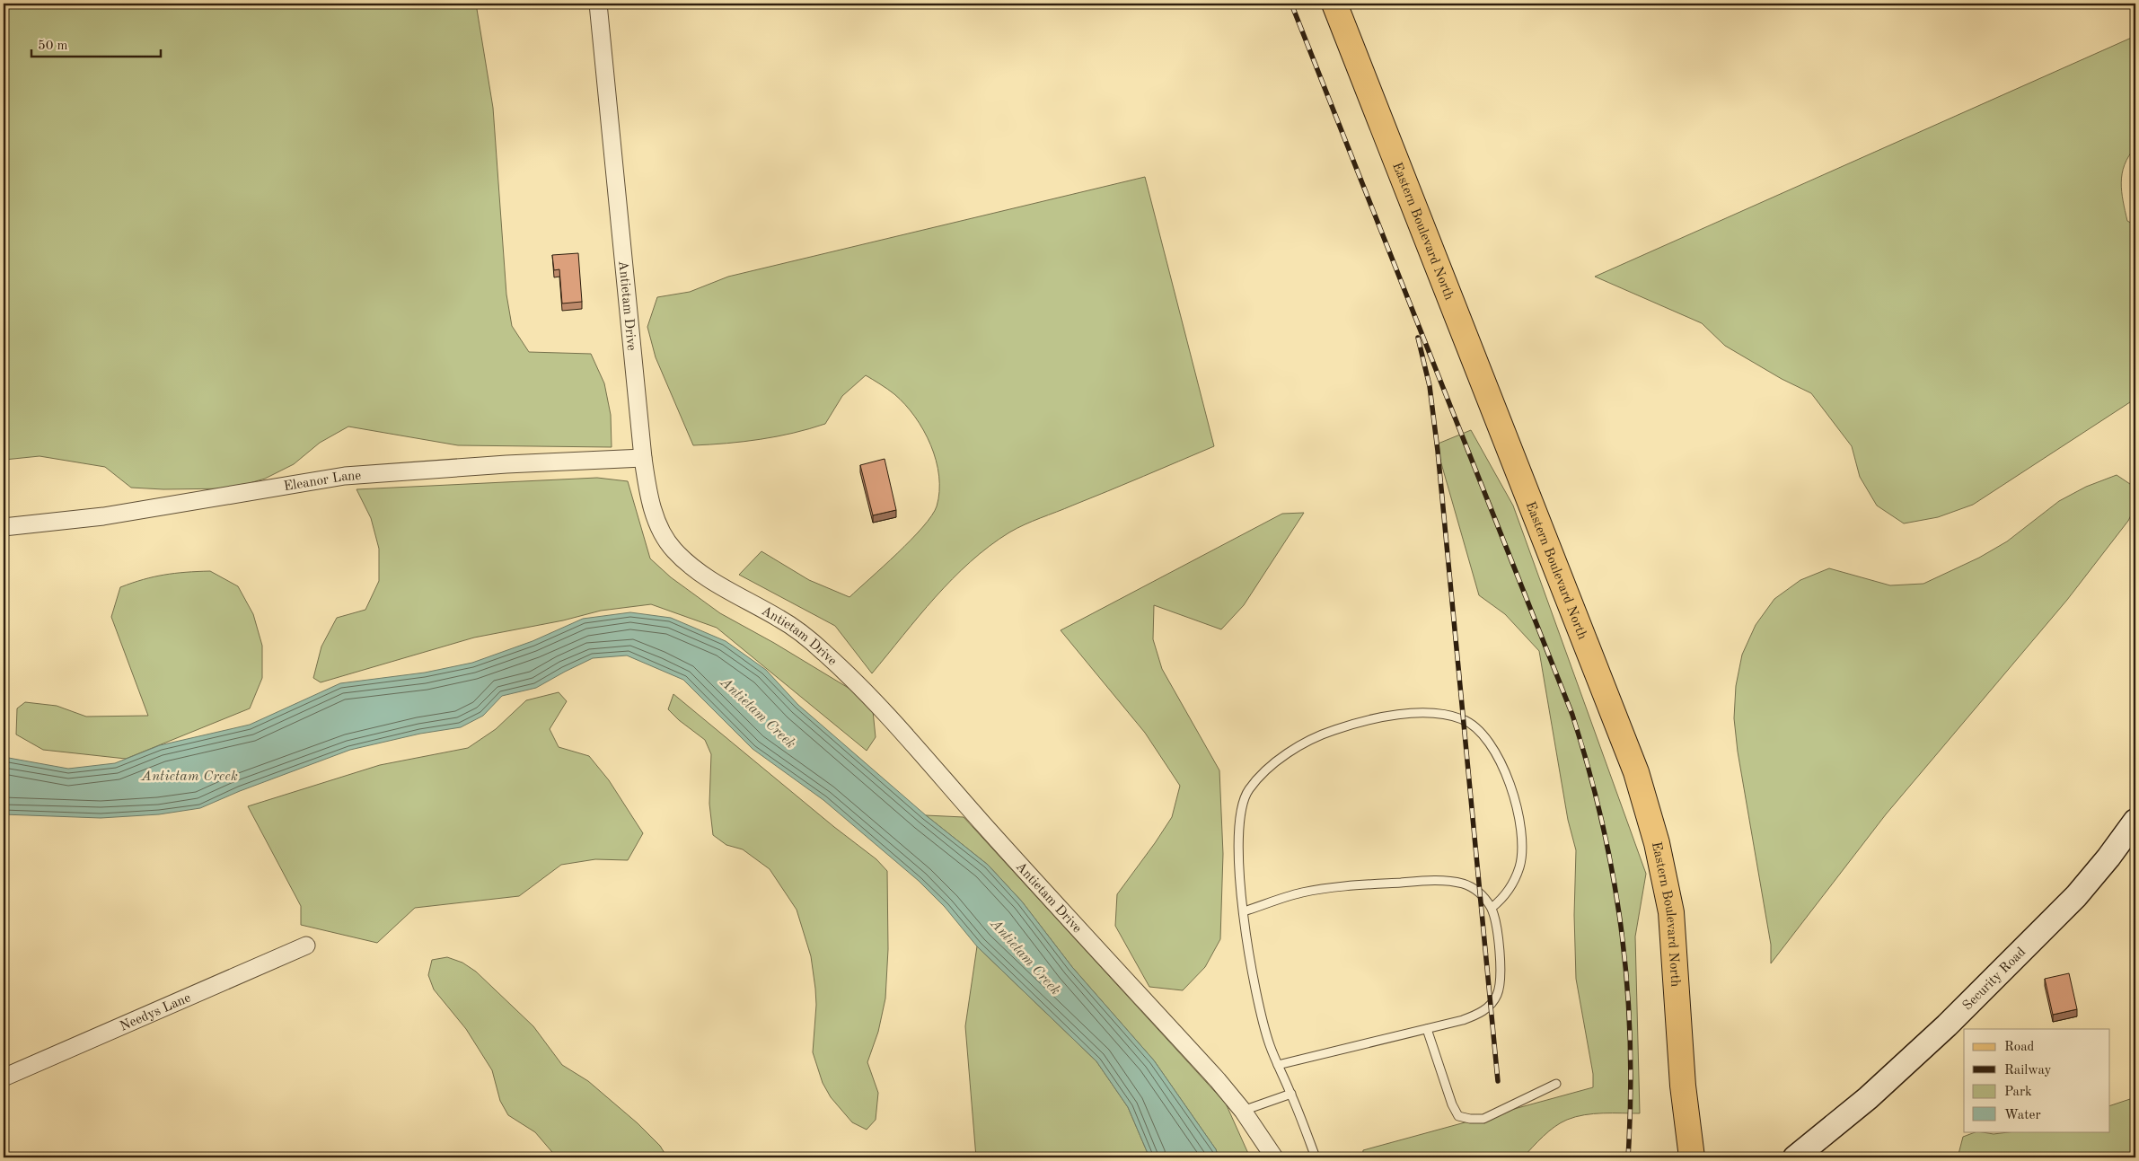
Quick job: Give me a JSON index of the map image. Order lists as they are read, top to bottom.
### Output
{
  "streets": {
    "main road": ["Eastern Boulevard North"],
    "street": [
      "Antietam Drive",
      "Eleanor Lane",
      "Security Road",
      "Needys Lane"
    ]
  },
  "crossings": [
    ["Antietam Drive", "Eleanor Lane"]
  ],
  "water": ["Antietam Creek"],
  "legend": [
    "Road",
    "Railway",
    "Park",
    "Water"
  ],
  "scale_bar": "50 m"
}
